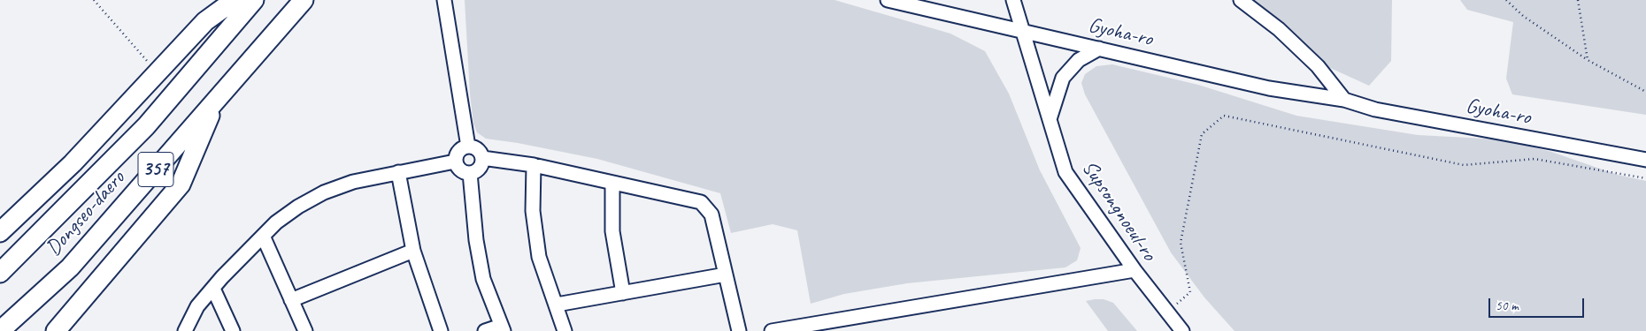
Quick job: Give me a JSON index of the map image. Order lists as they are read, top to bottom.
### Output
{
  "streets": {
    "highway": ["357", "Dongseo-daero"],
    "street": ["Gyoha-ro", "Supsongnoeul-ro"]
  },
  "crossings": [
    ["Gyoha-ro", "Supsongnoeul-ro"]
  ],
  "scale_bar": "50 m"
}
